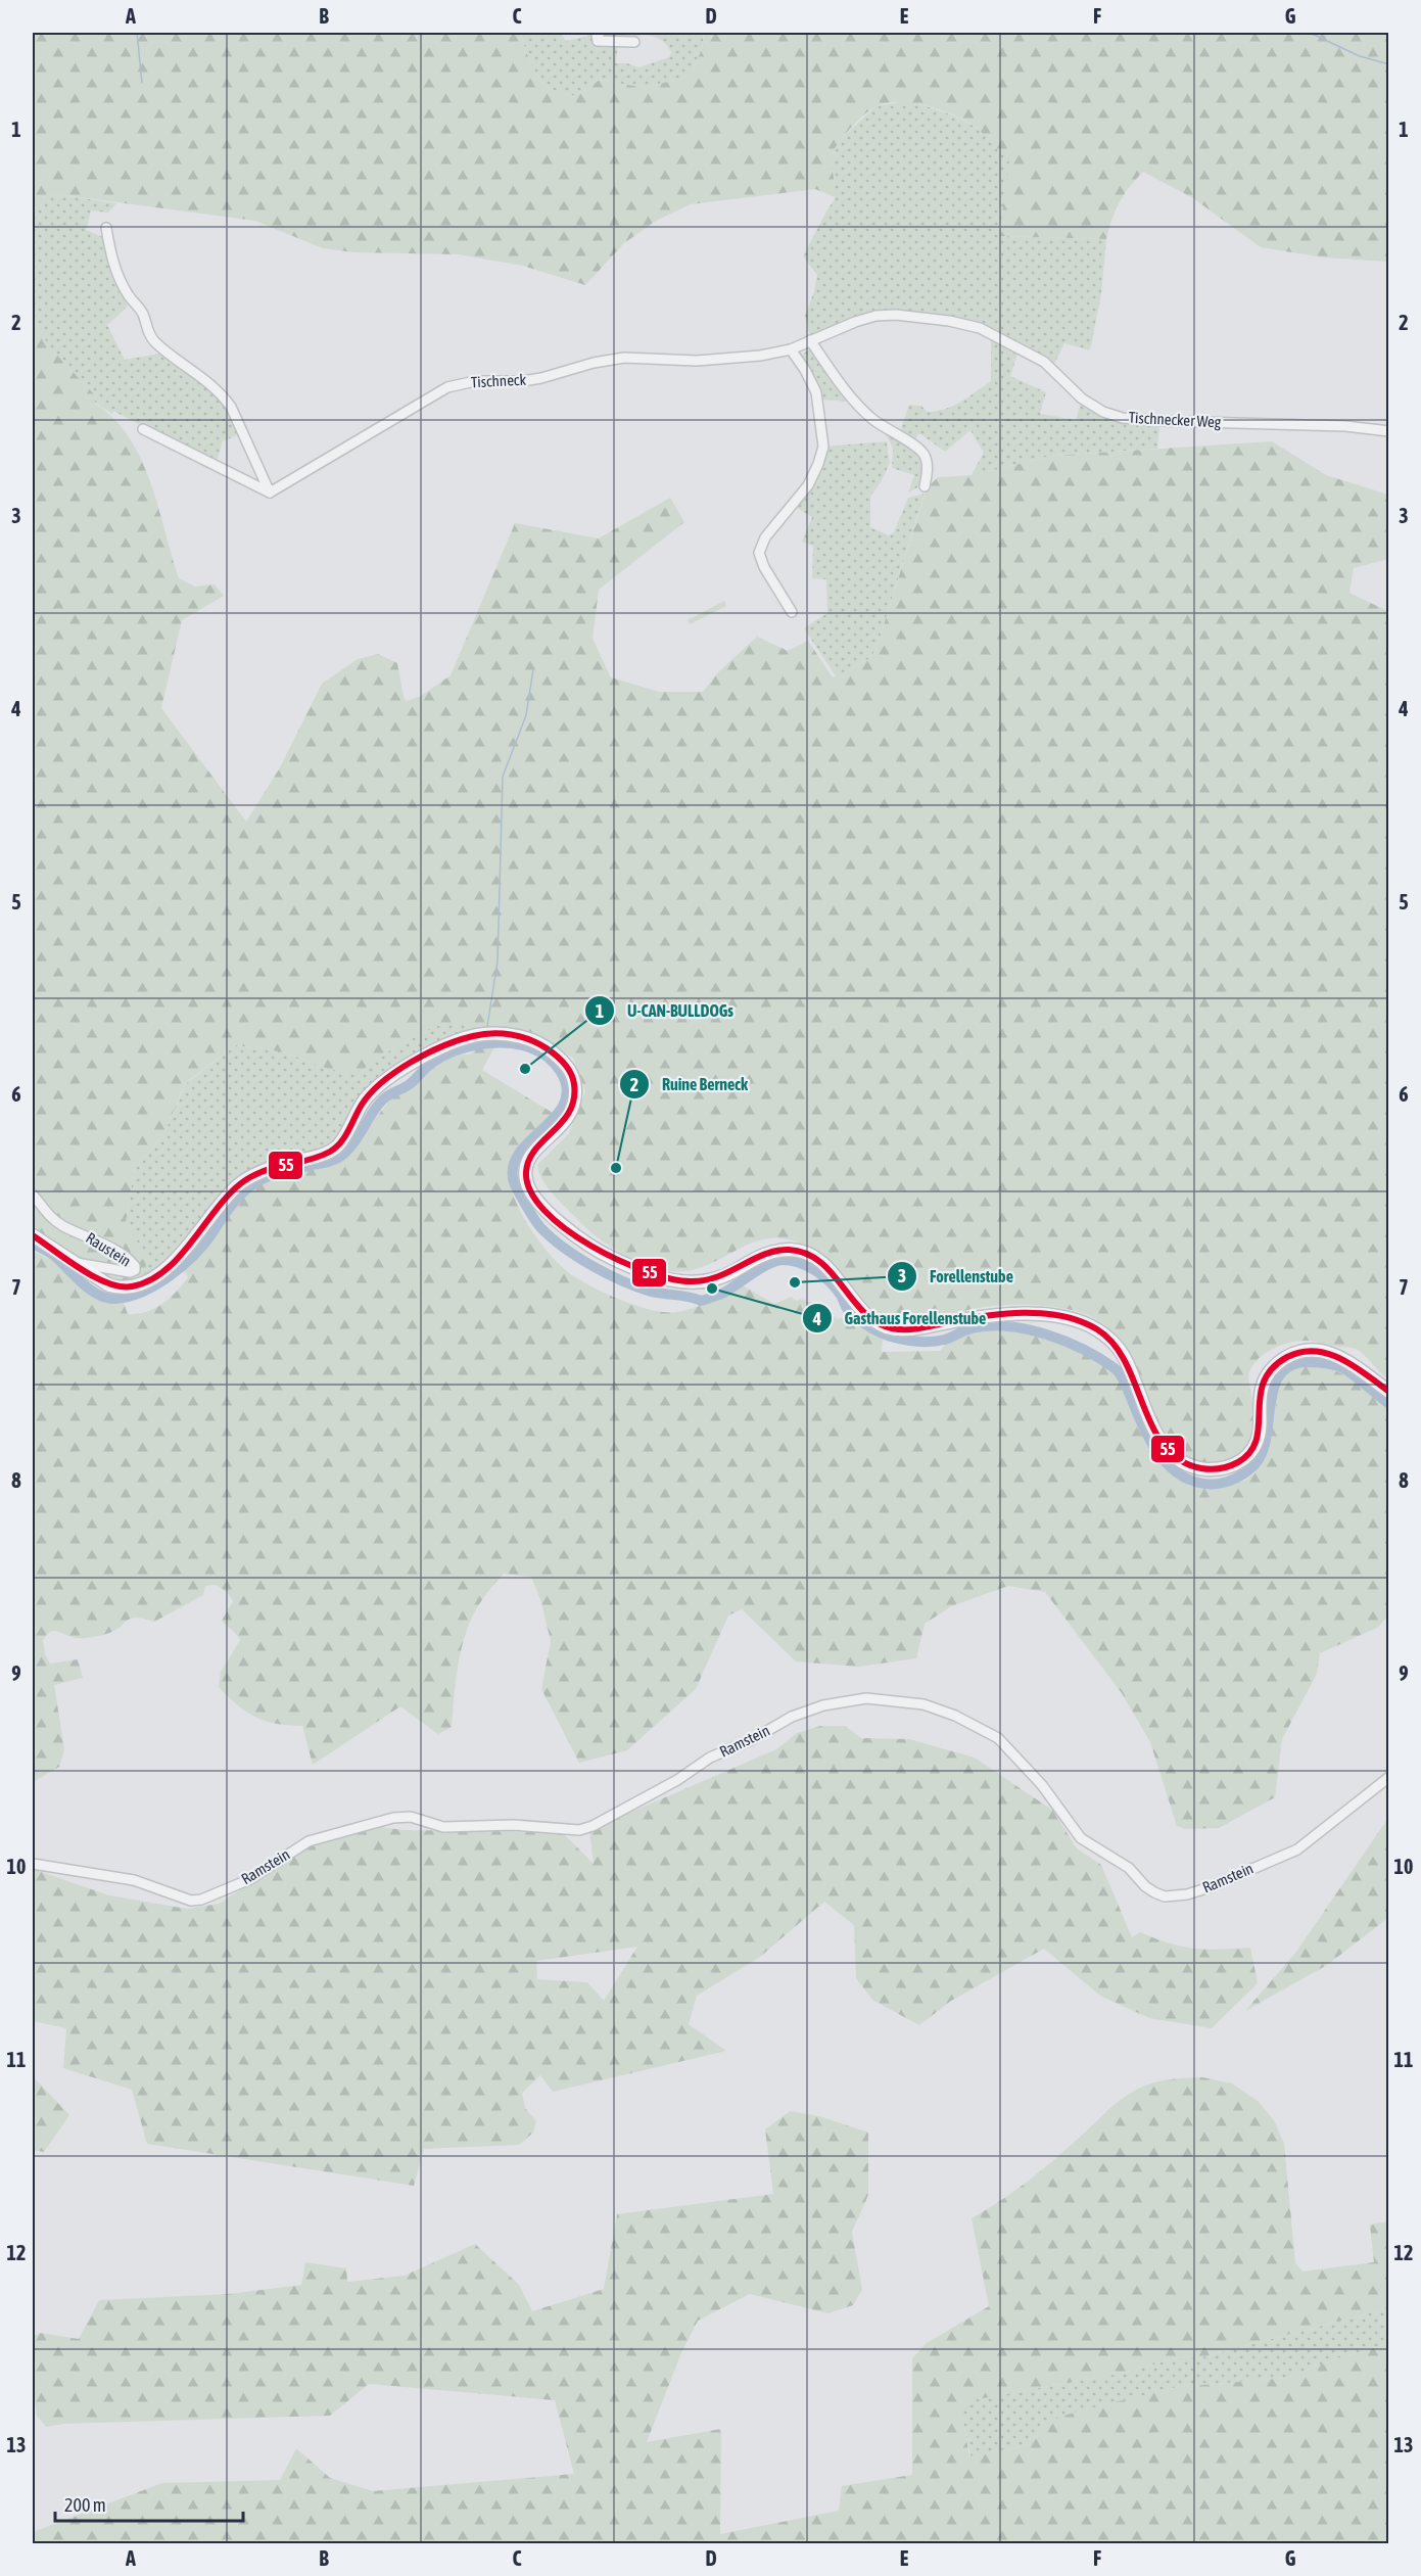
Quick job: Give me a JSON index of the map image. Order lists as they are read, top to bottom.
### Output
{
  "streets": {
    "street": [
      "Tischneck",
      "Tischnecker Weg",
      "Raustein",
      "Ramstein"
    ]
  },
  "crossings": [
    ["Tischneck", "Tischnecker Weg"]
  ],
  "places": [
    "U-CAN-BULLDOGs",
    "Ruine Berneck",
    "Forellenstube",
    "Gasthaus Forellenstube"
  ],
  "lines": ["transit line 55"],
  "scale_bar": "200 m",
  "grid": {
    "columns": [
      "A",
      "B",
      "C",
      "D",
      "E",
      "F",
      "G"
    ],
    "rows": [
      "1",
      "2",
      "3",
      "4",
      "5",
      "6",
      "7",
      "8",
      "9",
      "10",
      "11",
      "12",
      "13"
    ]
  }
}
